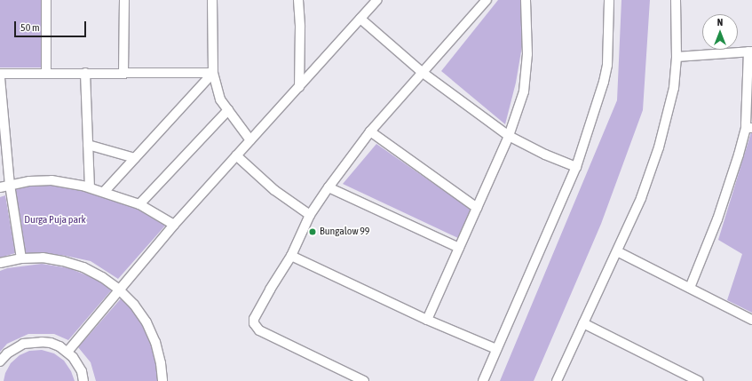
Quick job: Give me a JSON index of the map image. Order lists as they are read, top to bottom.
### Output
{
  "parks": ["Durga Puja park"],
  "places": ["Bungalow 99"],
  "scale_bar": "50 m",
  "north": "top"
}
